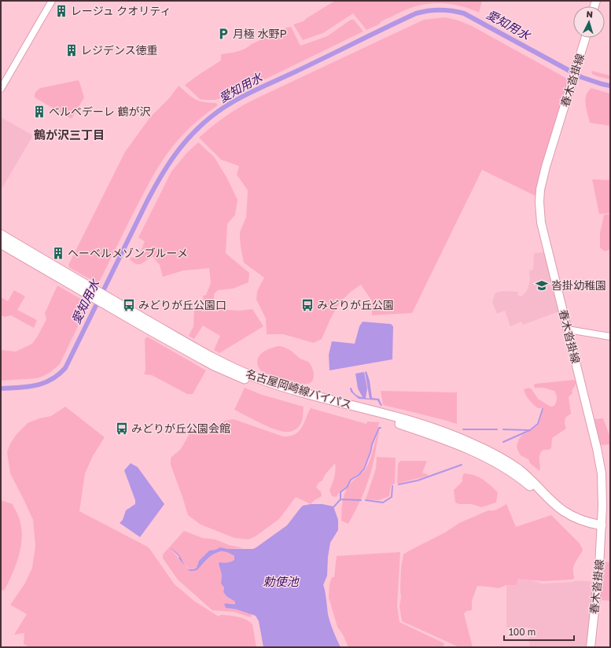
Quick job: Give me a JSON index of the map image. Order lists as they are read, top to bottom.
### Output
{
  "streets": {
    "main road": ["春木沓掛線", "名古屋岡崎線バイパス"]
  },
  "crossings": [
    ["春木沓掛線", "名古屋岡崎線バイパス"]
  ],
  "districts": ["鶴が沢三丁目"],
  "water": ["愛知用水", "勅使池"],
  "places": {
    "building": [
      "レージュ クオリティ",
      "レジデンス徳重",
      "ベルベデーレ 鶴が沢",
      "ヘーベルメゾンブルーメ"
    ],
    "parking": ["月極 水野P"],
    "school or university": ["沓掛幼稚園"],
    "bus stop": ["みどりが丘公園口", "みどりが丘公園", "みどりが丘公園会館"]
  },
  "scale_bar": "100 m",
  "north": "top"
}
